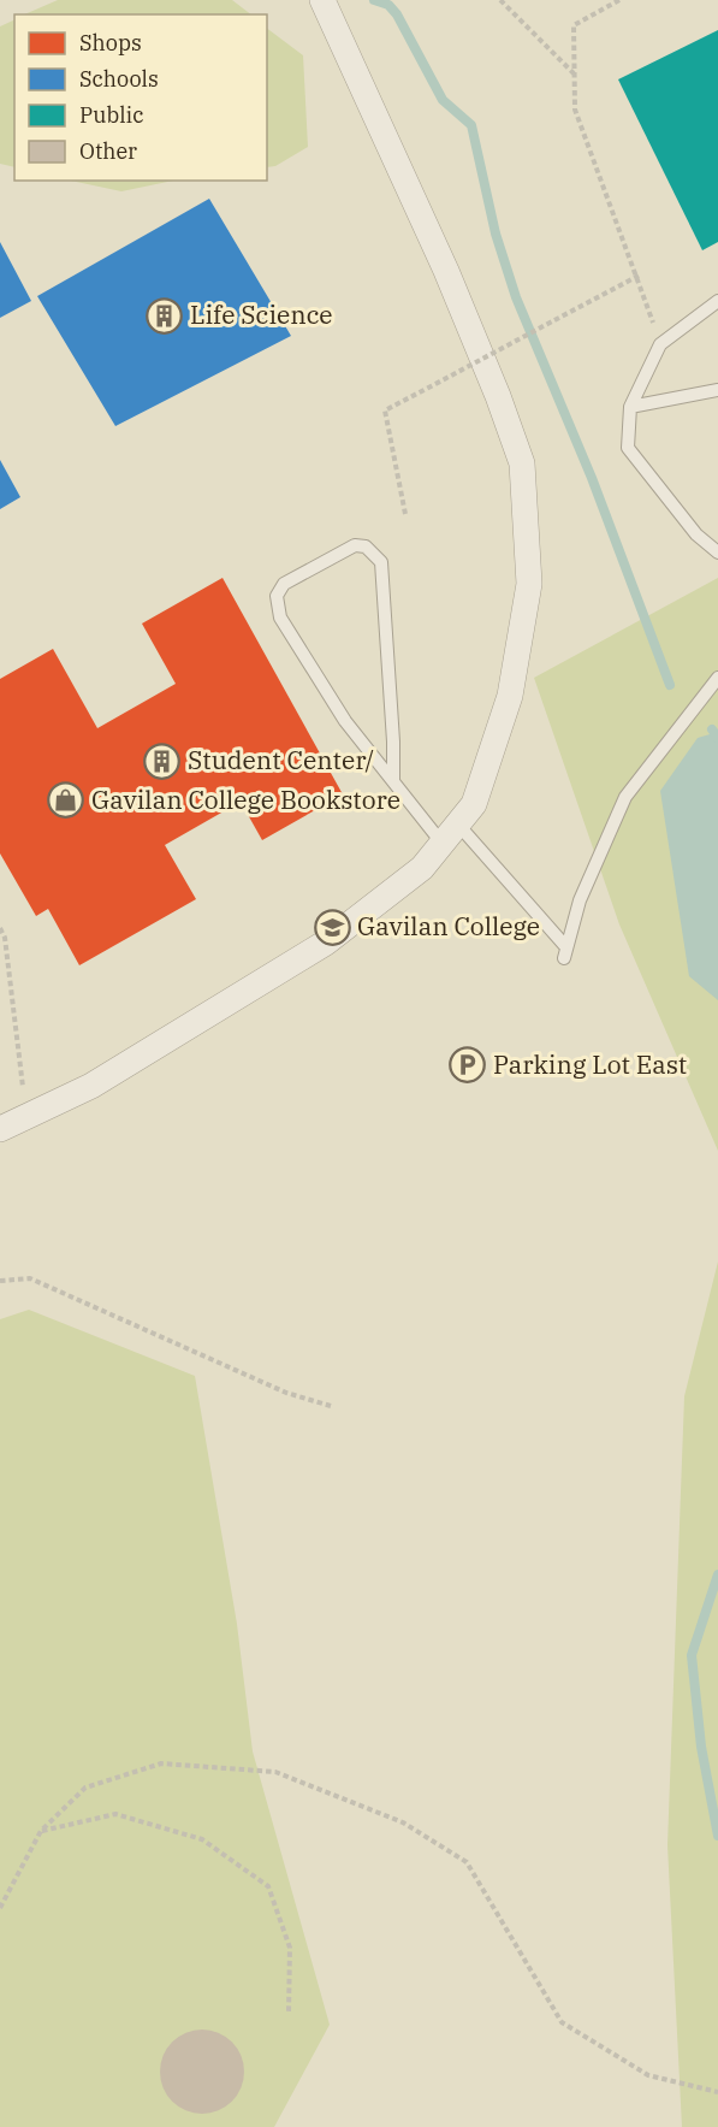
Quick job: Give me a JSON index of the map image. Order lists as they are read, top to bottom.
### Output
{
  "places": {
    "building": ["Life Science", "Student Center/"],
    "shop": ["Gavilan College Bookstore"],
    "school or university": ["Gavilan College"],
    "parking": ["Parking Lot East"]
  },
  "legend": [
    "Shops",
    "Schools",
    "Public",
    "Other"
  ]
}
